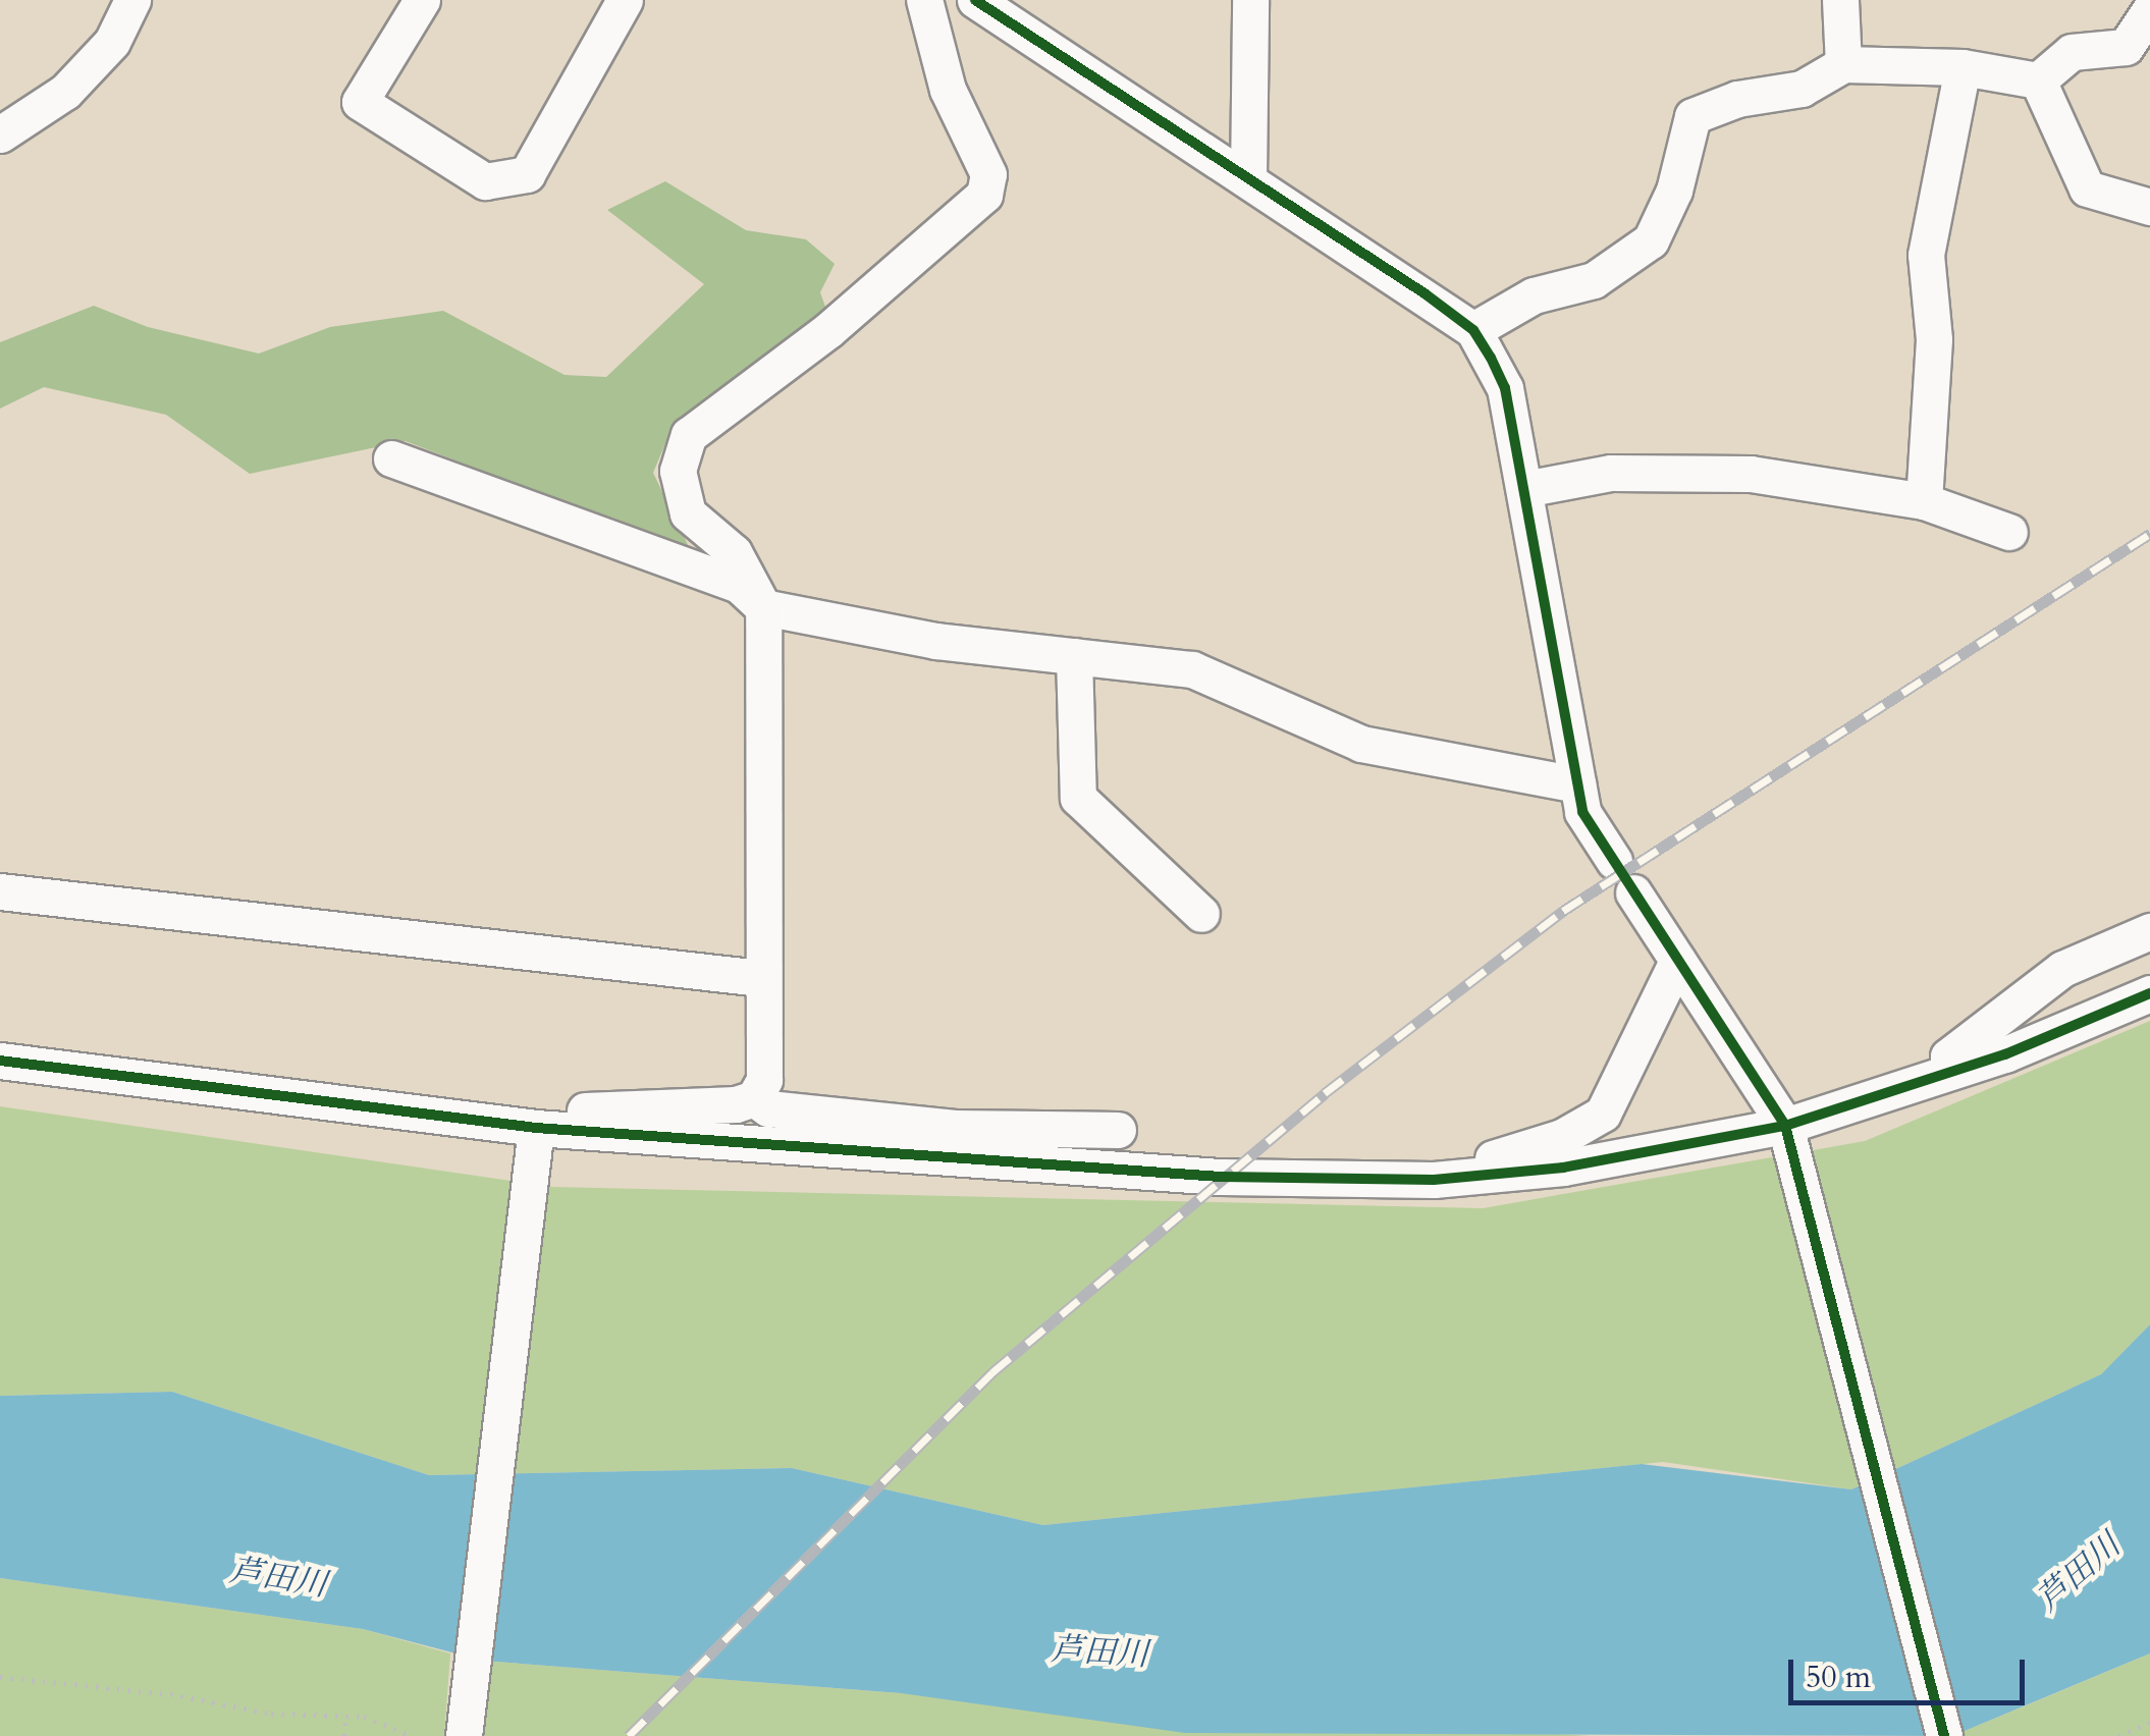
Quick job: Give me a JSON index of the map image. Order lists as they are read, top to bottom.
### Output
{
  "water": ["芦田川"],
  "scale_bar": "50 m"
}
